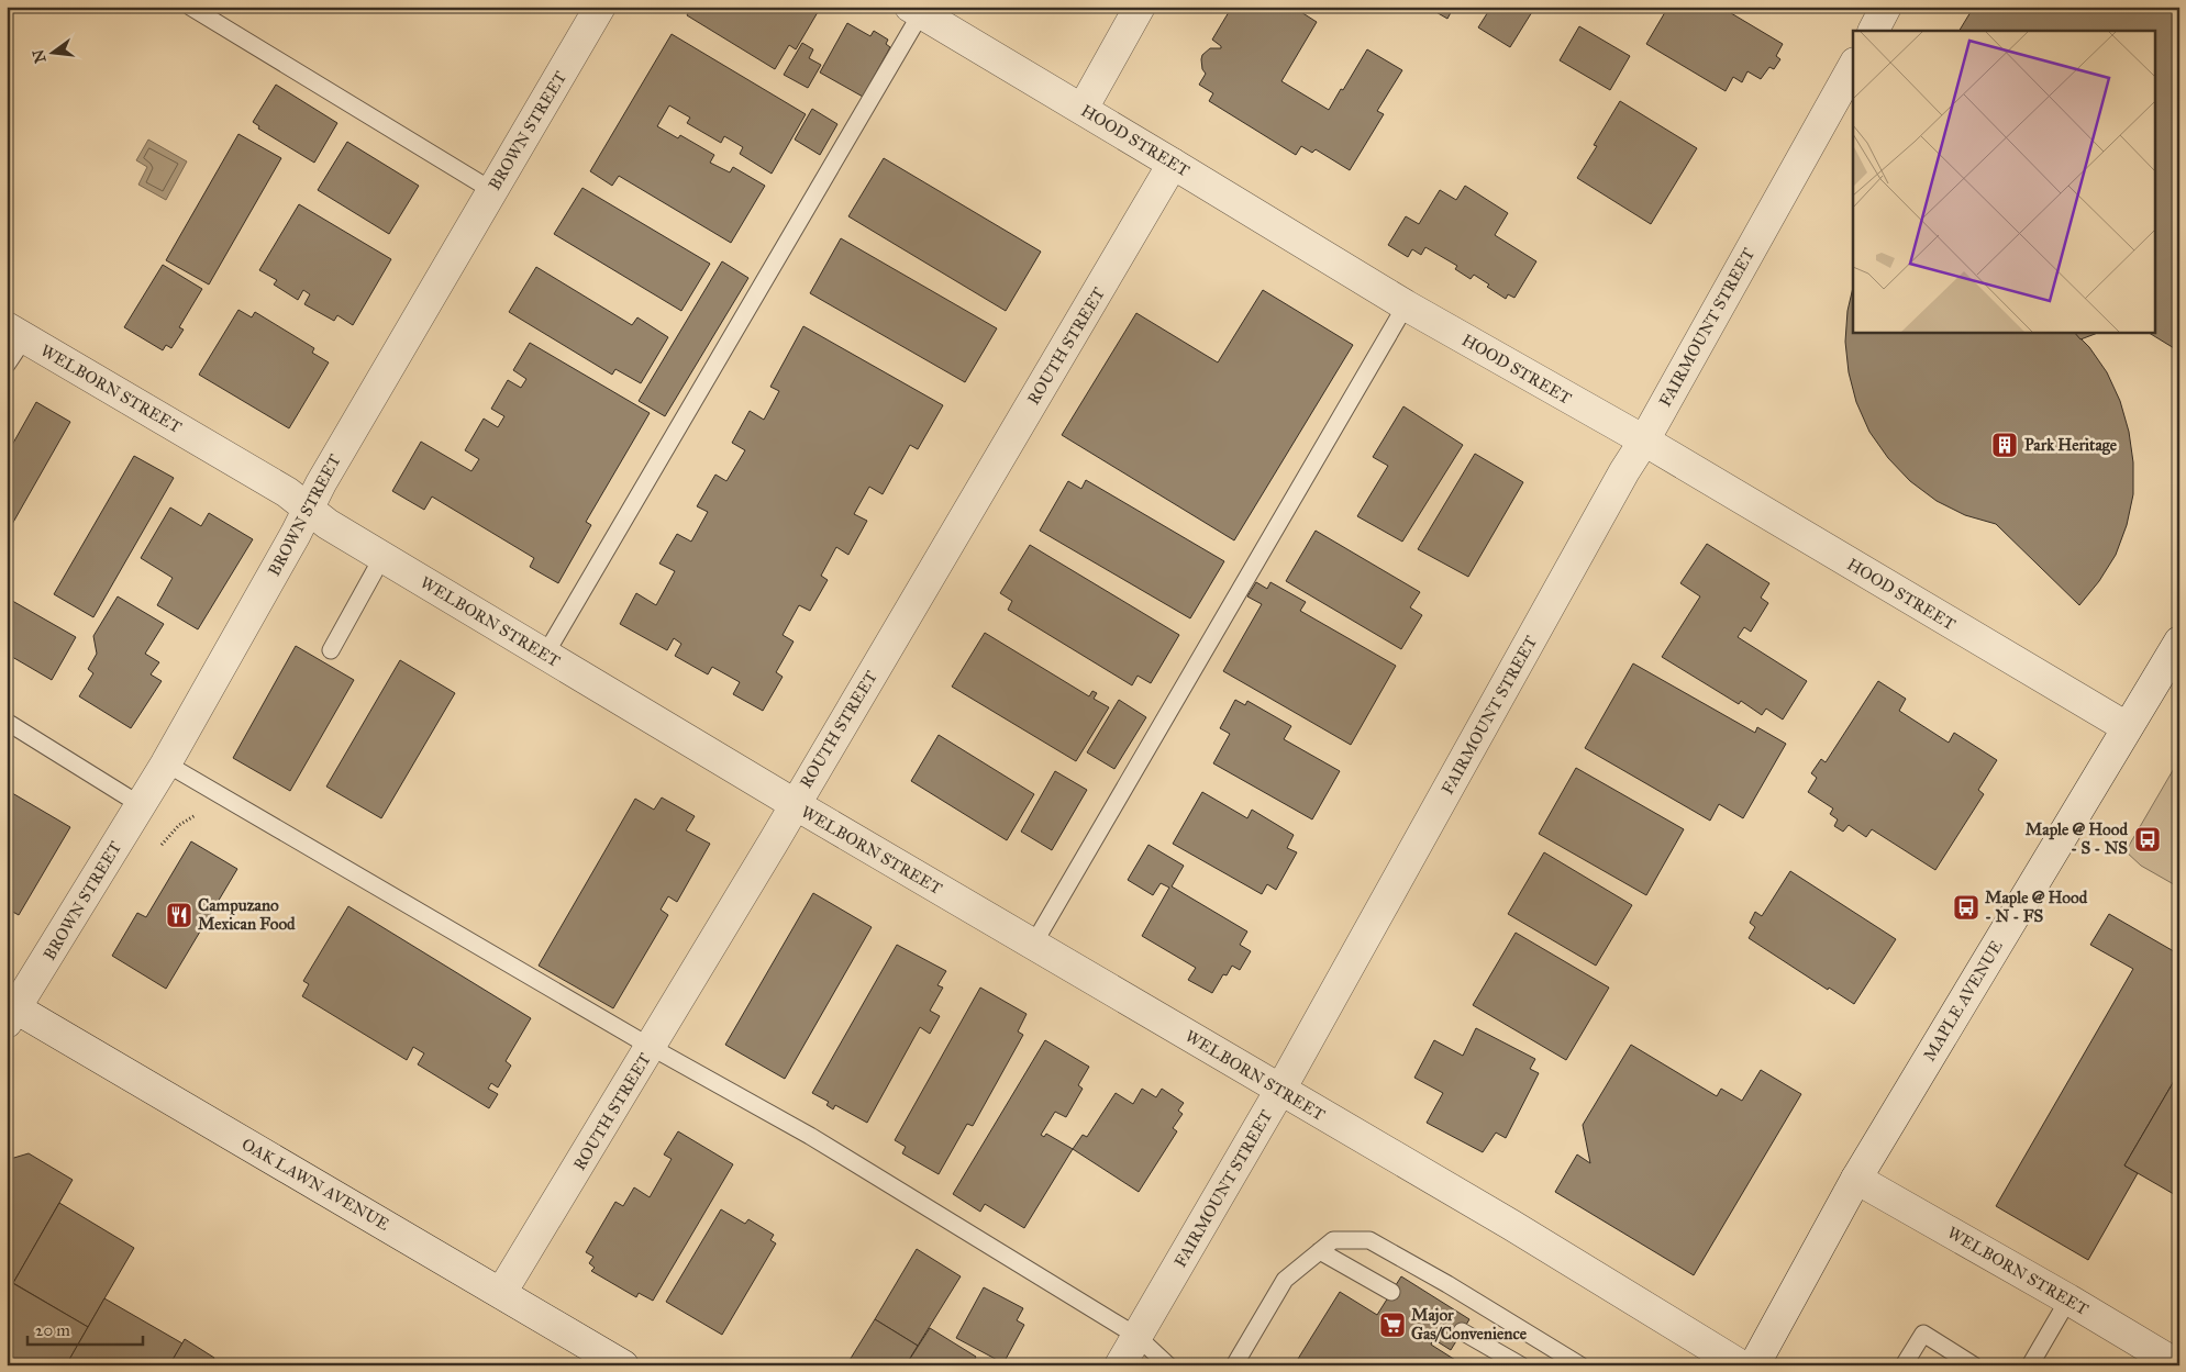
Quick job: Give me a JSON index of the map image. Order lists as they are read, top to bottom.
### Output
{
  "streets": {
    "street": [
      "BROWN STREET",
      "HOOD STREET",
      "FAIRMOUNT STREET",
      "ROUTH STREET",
      "WELBORN STREET",
      "MAPLE AVENUE",
      "OAK LAWN AVENUE"
    ]
  },
  "crossings": [
    ["BROWN STREET", "WELBORN STREET"],
    ["BROWN STREET", "OAK LAWN AVENUE"],
    ["HOOD STREET", "FAIRMOUNT STREET"],
    ["HOOD STREET", "ROUTH STREET"],
    ["HOOD STREET", "MAPLE AVENUE"],
    ["FAIRMOUNT STREET", "WELBORN STREET"],
    ["ROUTH STREET", "WELBORN STREET"],
    ["ROUTH STREET", "OAK LAWN AVENUE"],
    ["WELBORN STREET", "MAPLE AVENUE"]
  ],
  "places": {
    "building": ["Park Heritage"],
    "bus stop": ["Maple @ Hood - S - NS", "Maple @ Hood - N - FS"],
    "restaurant": ["Campuzano Mexican Food"],
    "supermarket": ["Major Gas/Convenience"]
  },
  "scale_bar": "20 m",
  "north": "left"
}
